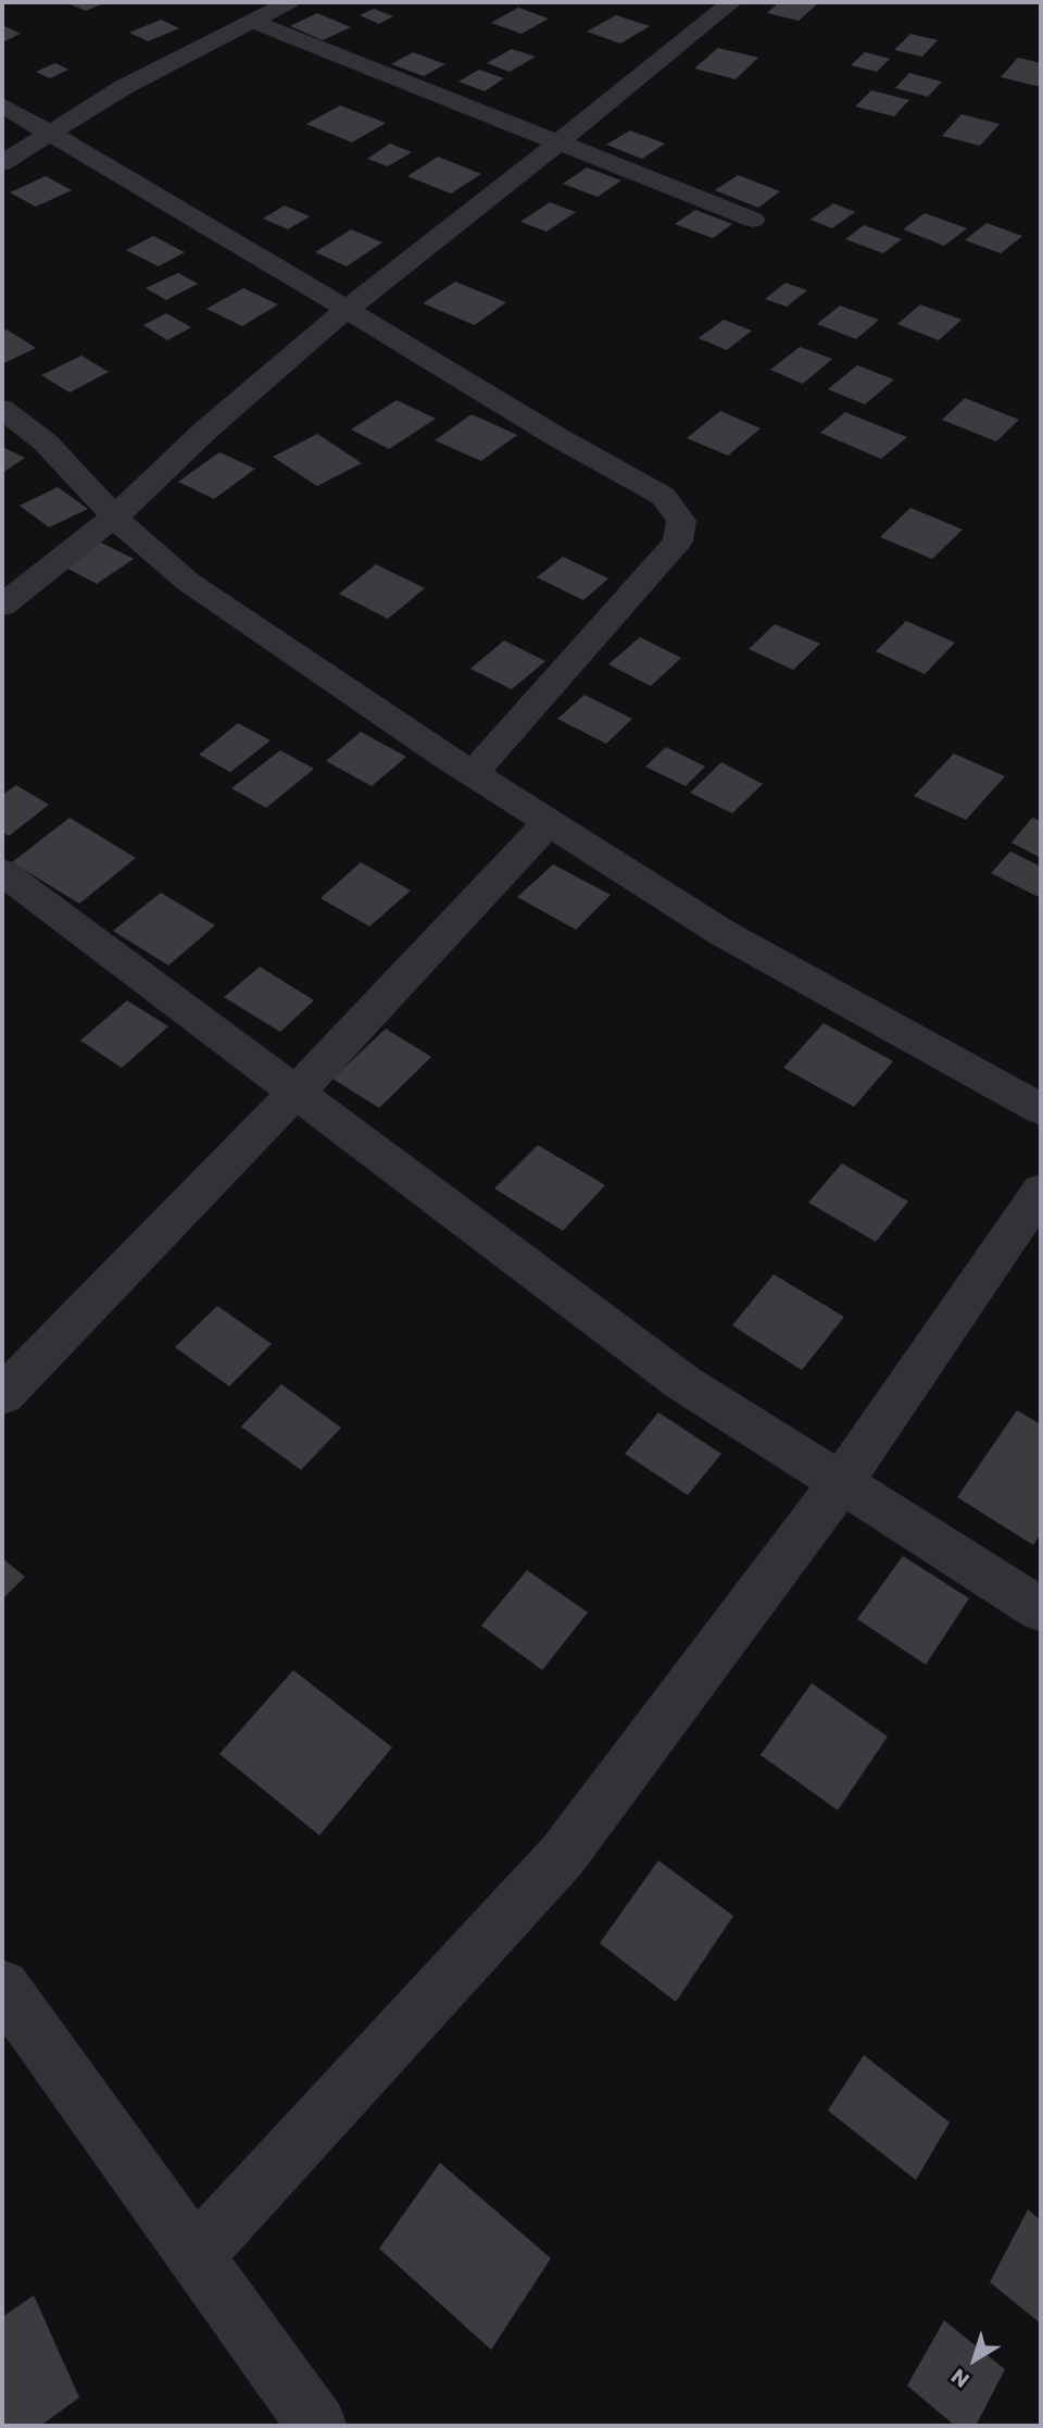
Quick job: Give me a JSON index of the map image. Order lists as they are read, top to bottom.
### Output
{
  "north": "bottom left"
}
